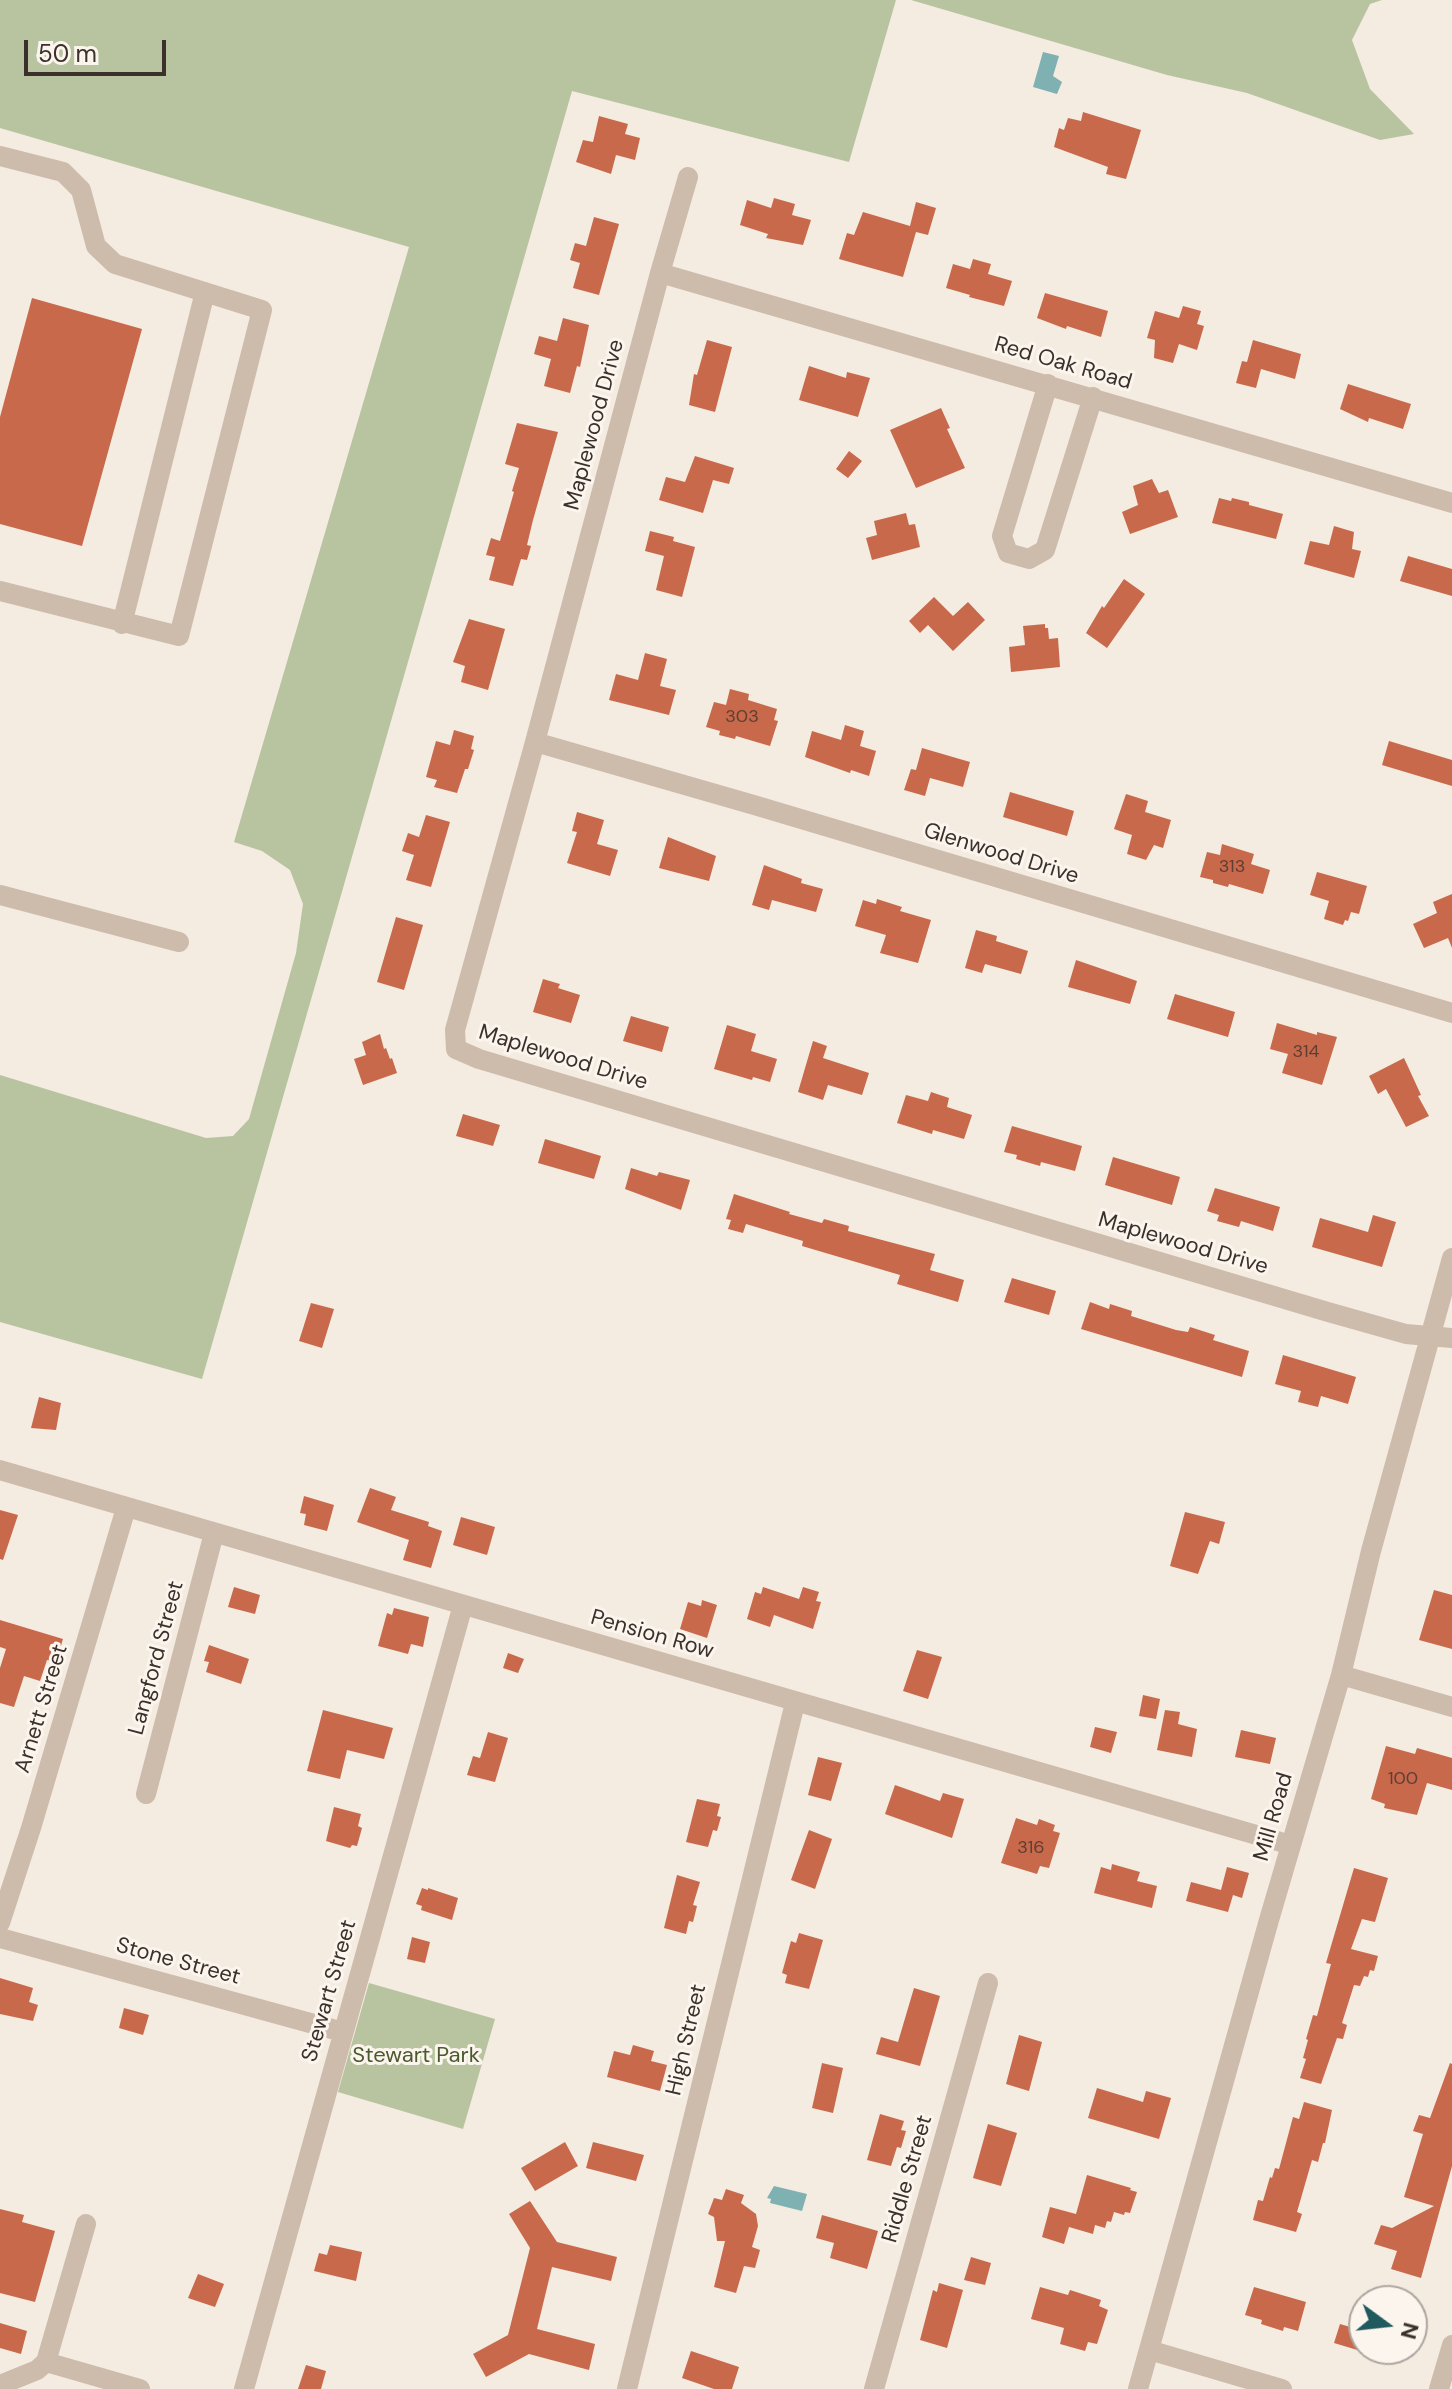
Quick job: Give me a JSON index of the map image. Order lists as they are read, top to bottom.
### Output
{
  "streets": {
    "street": [
      "Red Oak Road",
      "Maplewood Drive",
      "Glenwood Drive",
      "Pension Row",
      "Langford Street",
      "Arnett Street",
      "Mill Road",
      "Stone Street",
      "Stewart Street",
      "High Street",
      "Riddle Street"
    ]
  },
  "crossings": [
    ["Red Oak Road", "Maplewood Drive"],
    ["Maplewood Drive", "Glenwood Drive"],
    ["Maplewood Drive", "Mill Road"],
    ["Pension Row", "Langford Street"],
    ["Pension Row", "Arnett Street"],
    ["Pension Row", "Mill Road"],
    ["Pension Row", "Stewart Street"],
    ["Pension Row", "High Street"],
    ["Stone Street", "Stewart Street"]
  ],
  "parks": ["Stewart Park"],
  "house_numbers": [
    "303",
    "313",
    "314",
    "100",
    "316"
  ],
  "scale_bar": "50 m",
  "north": "right"
}
